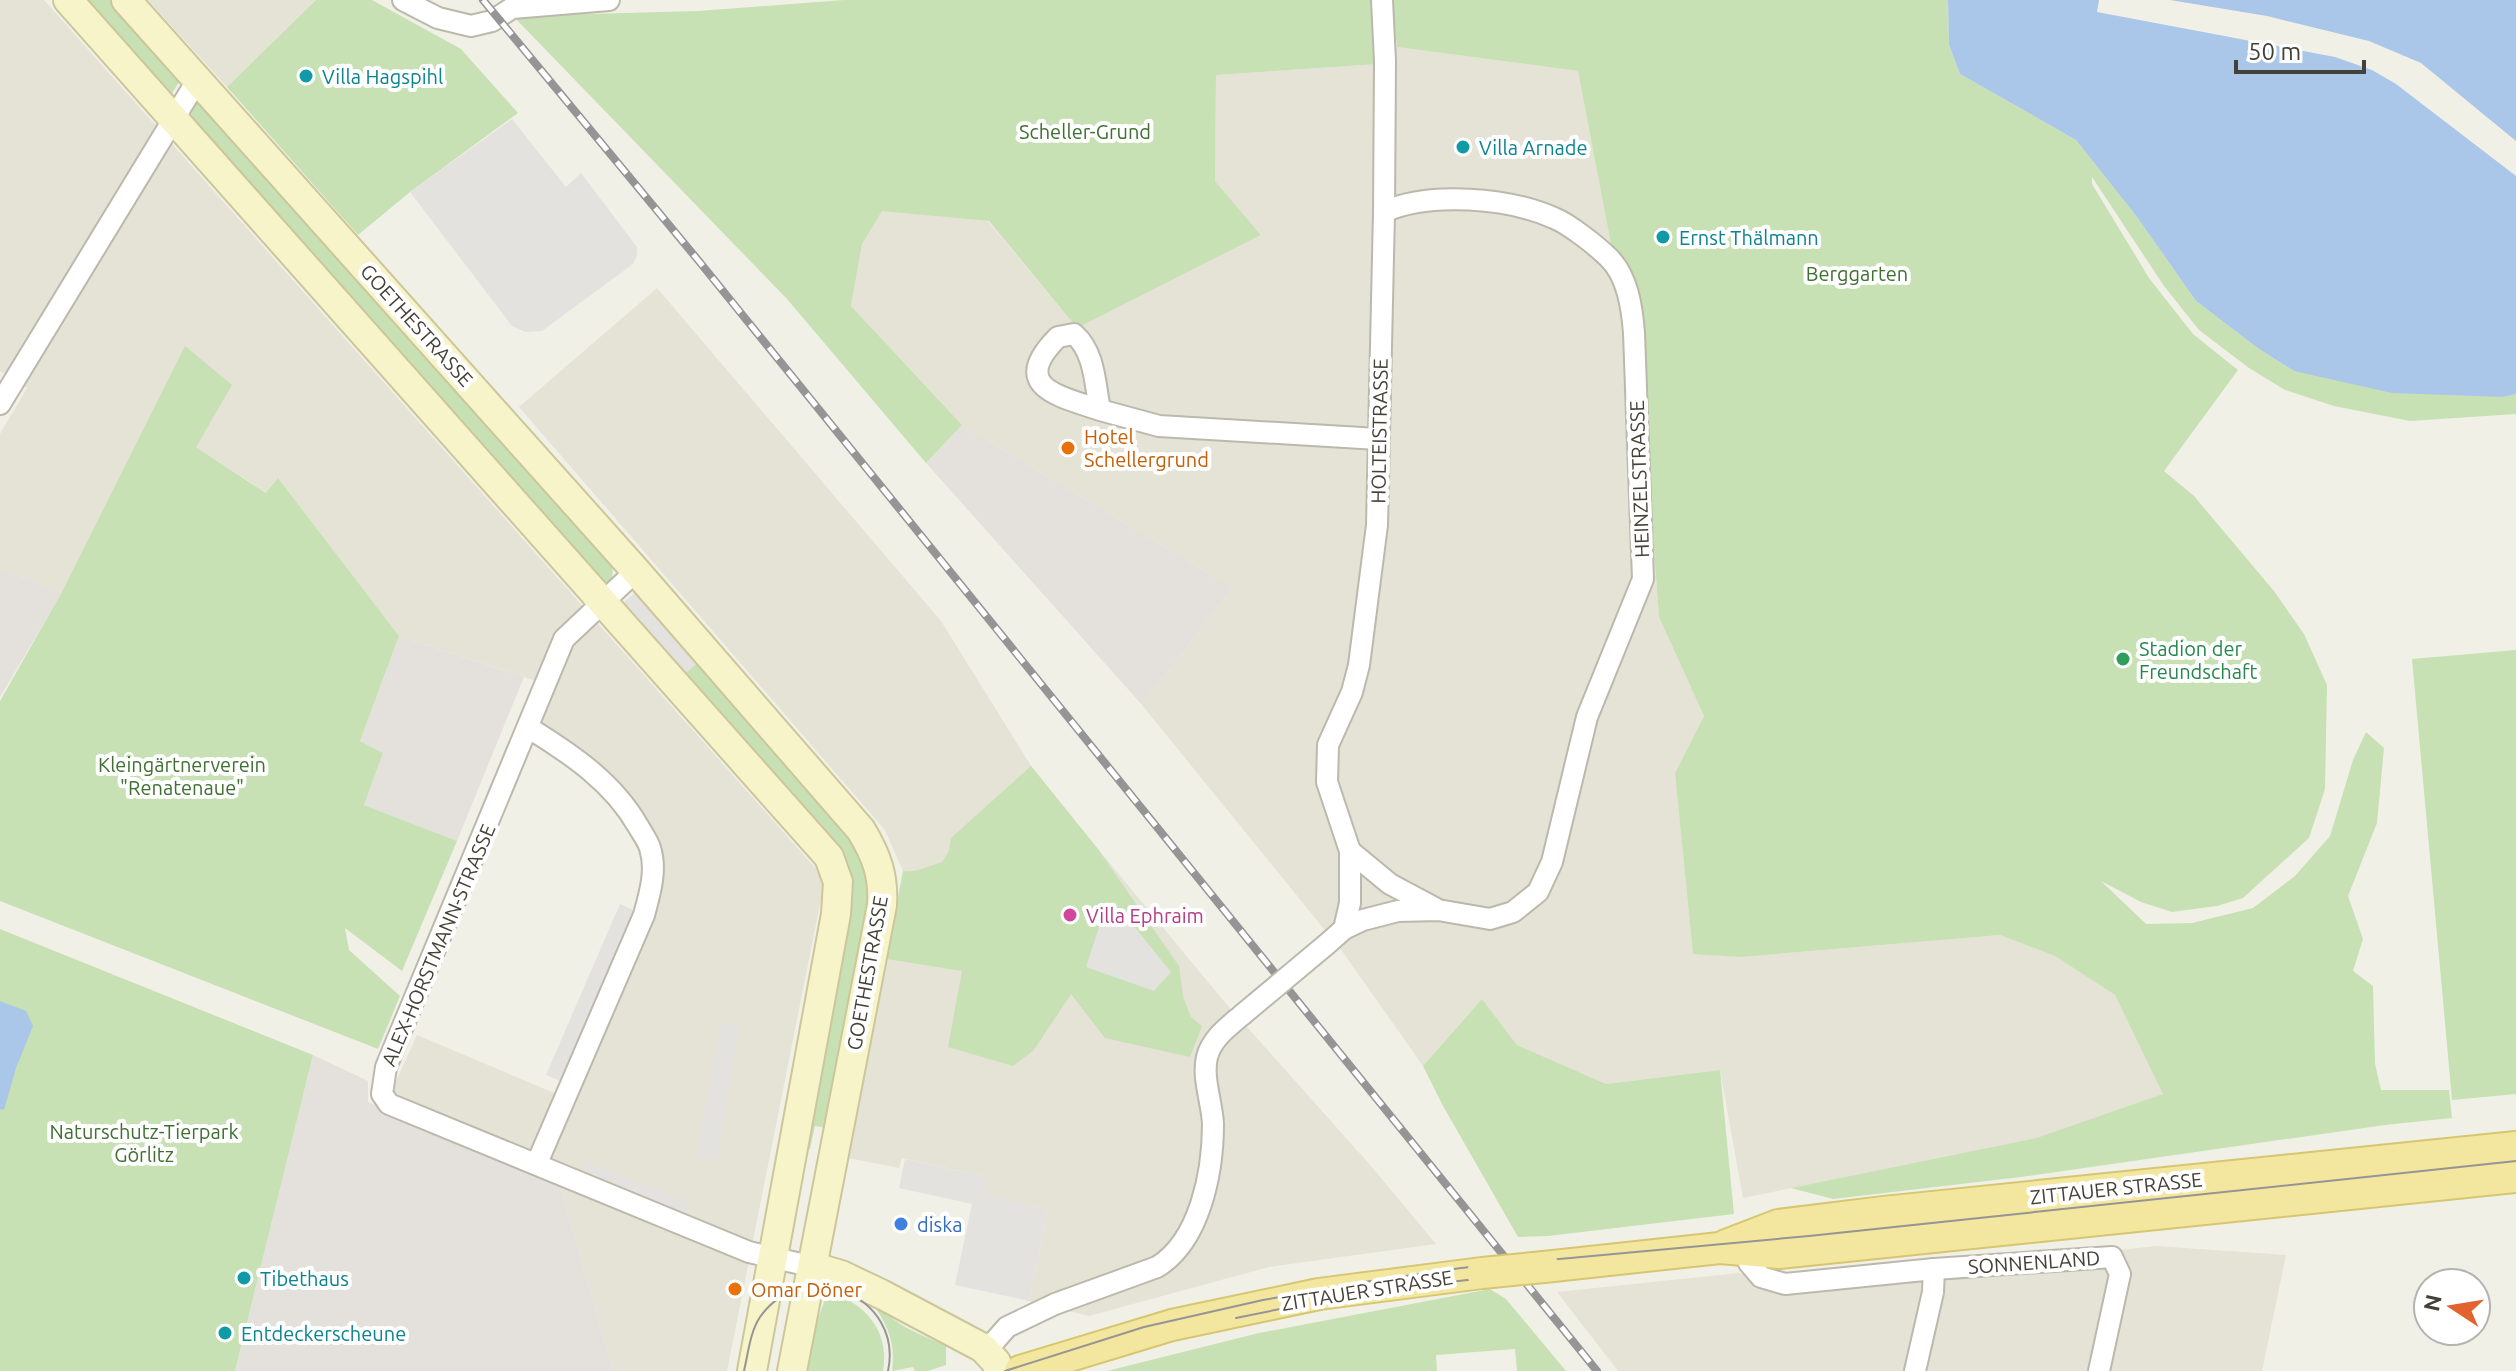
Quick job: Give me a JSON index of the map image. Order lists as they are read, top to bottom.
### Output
{
  "streets": {
    "main road": ["ZITTAUER STRASSE"],
    "street": [
      "GOETHESTRASSE",
      "HOLTEISTRASSE",
      "HEINZELSTRASSE",
      "ALEX-HORSTMANN-STRASSE",
      "SONNENLAND"
    ]
  },
  "crossings": [
    ["GOETHESTRASSE", "ALEX-HORSTMANN-STRASSE"],
    ["HOLTEISTRASSE", "HEINZELSTRASSE"],
    ["ZITTAUER STRASSE", "SONNENLAND"]
  ],
  "parks": [
    "Scheller-Grund",
    "Berggarten",
    "Kleingärtnerverein \"Renatenaue\"",
    "Naturschutz-Tierpark Görlitz"
  ],
  "places": [
    "Villa Hagspihl",
    "Villa Arnade",
    "Ernst Thälmann",
    "Hotel Schellergrund",
    "Stadion der Freundschaft",
    "Villa Ephraim",
    "diska",
    "Tibethaus",
    "Omar Döner",
    "Entdeckerscheune"
  ],
  "scale_bar": "50 m",
  "north": "left"
}
